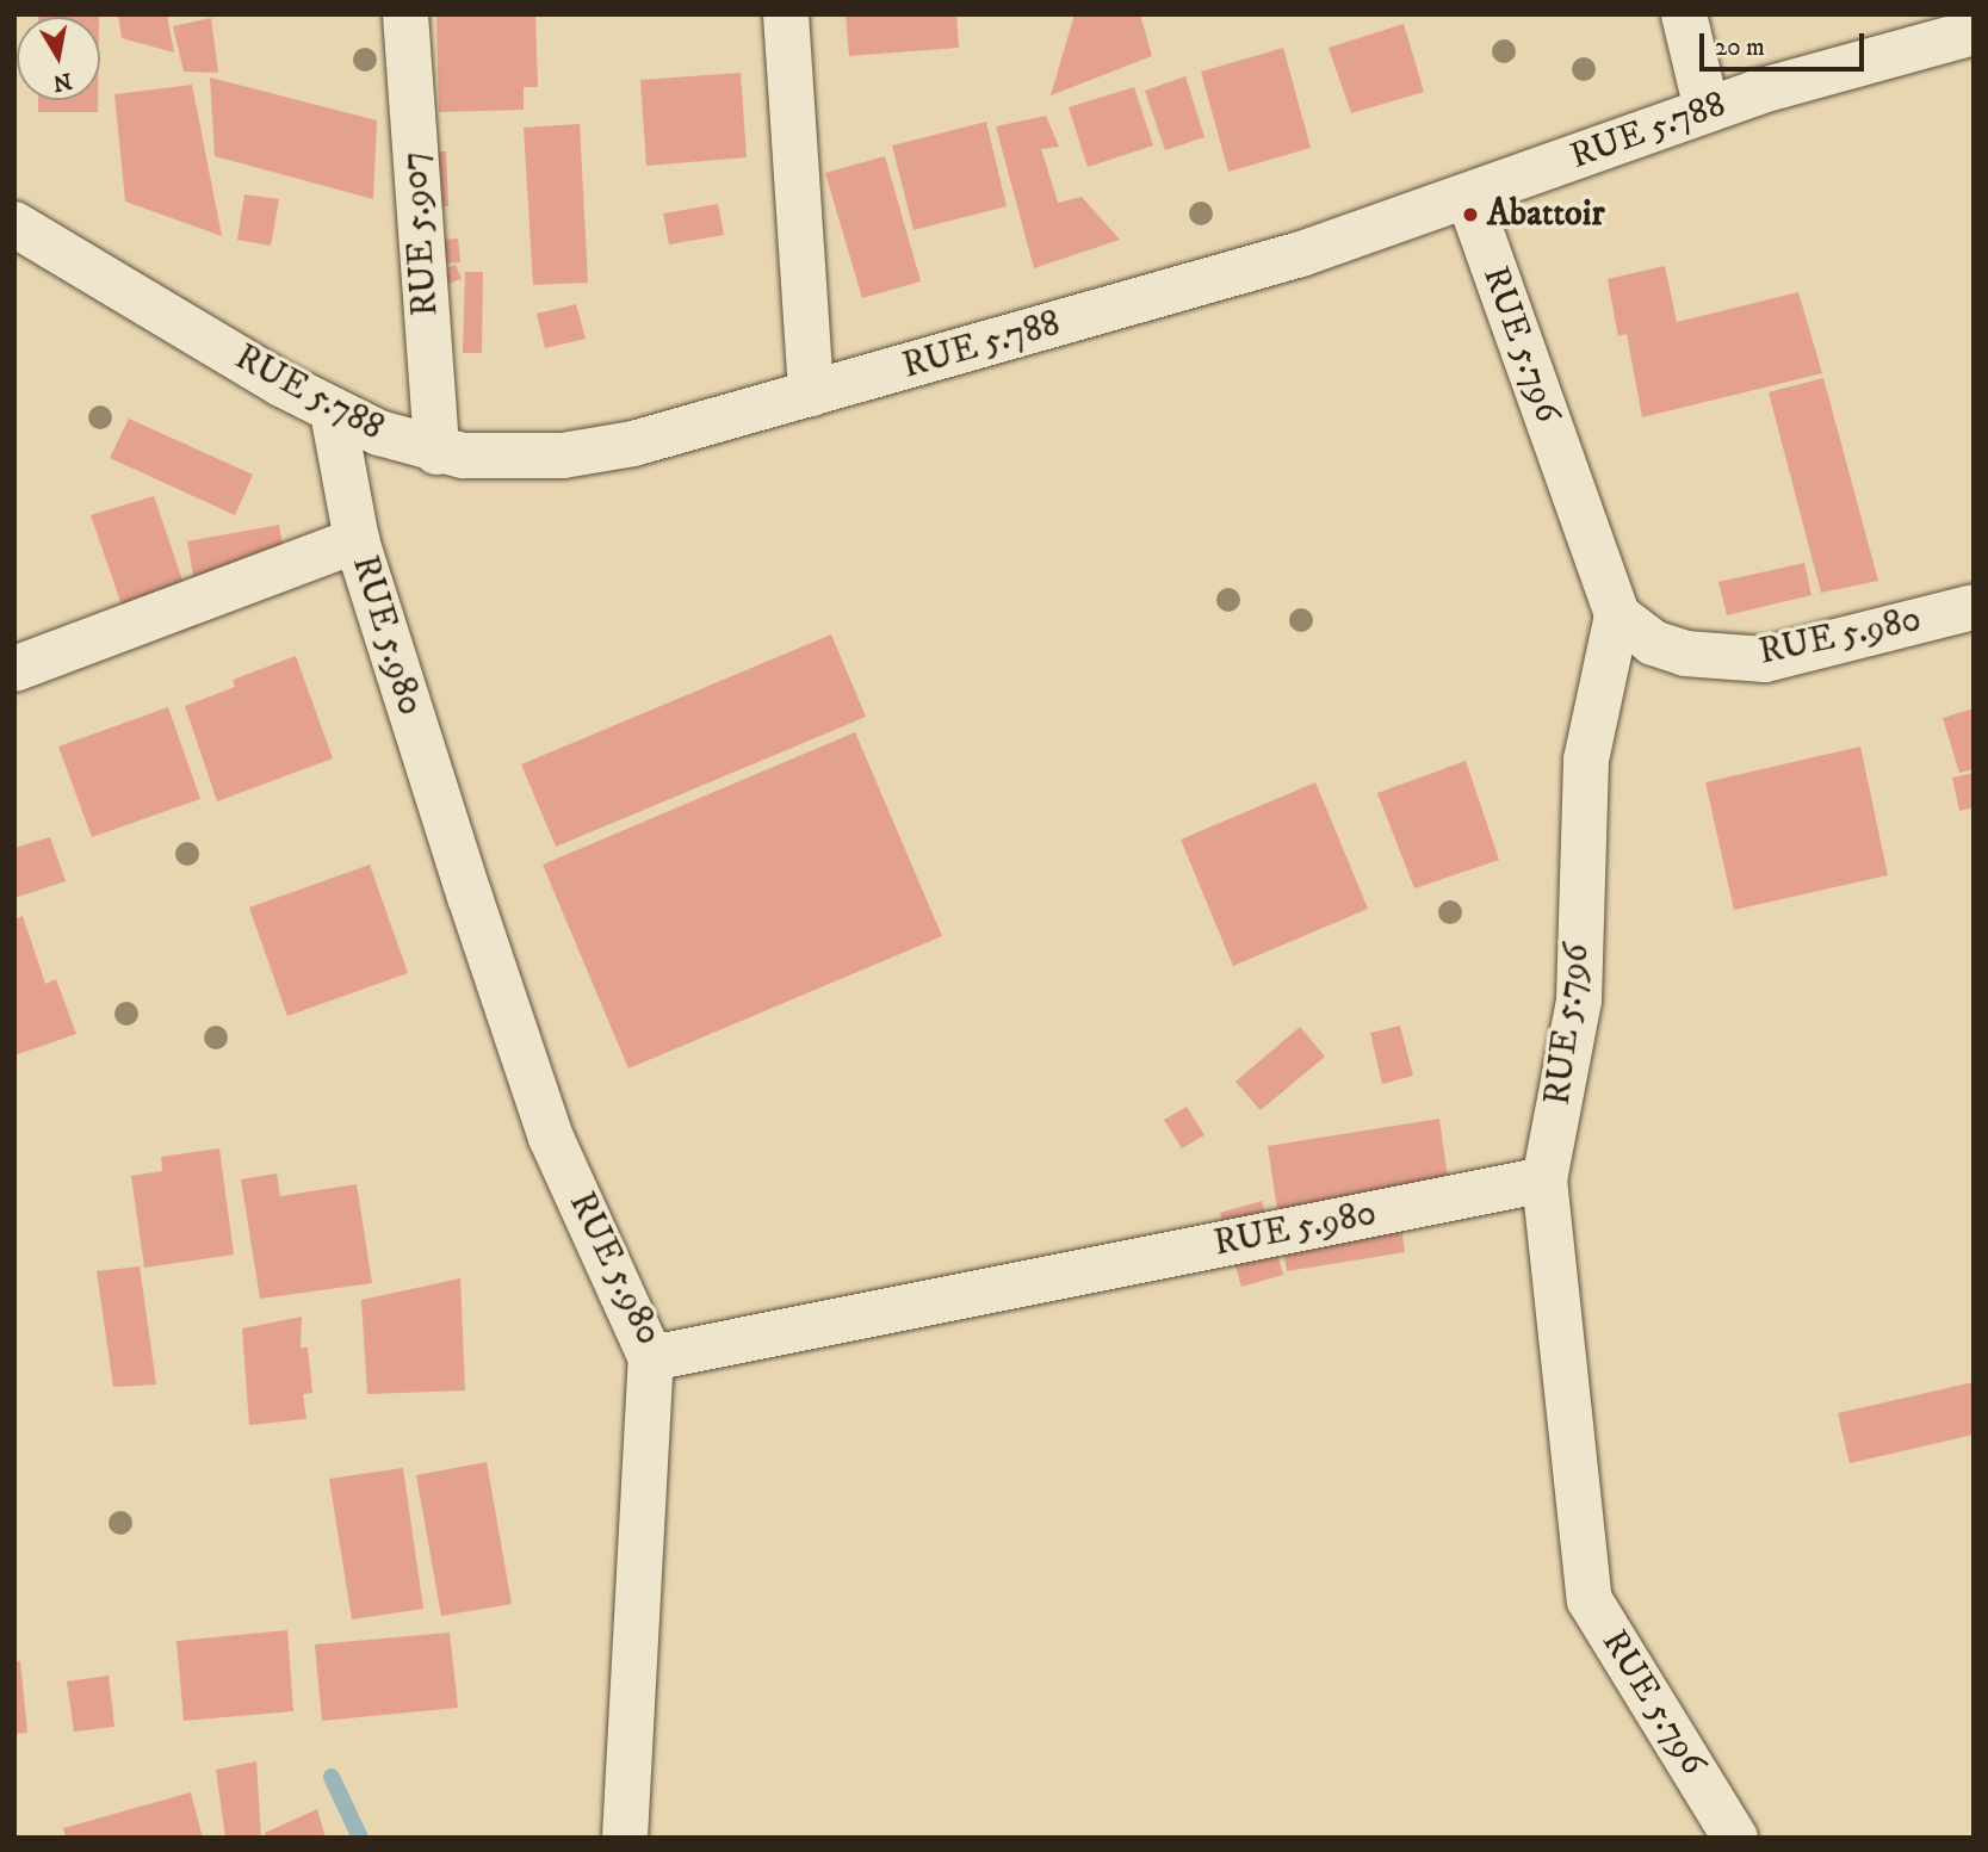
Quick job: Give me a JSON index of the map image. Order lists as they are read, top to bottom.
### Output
{
  "streets": {
    "street": [
      "RUE 5.788",
      "RUE 5.907",
      "RUE 5.796",
      "RUE 5.980"
    ]
  },
  "crossings": [
    ["RUE 5.788", "RUE 5.907"],
    ["RUE 5.788", "RUE 5.796"],
    ["RUE 5.788", "RUE 5.980"],
    ["RUE 5.796", "RUE 5.980"]
  ],
  "places": ["Abattoir"],
  "scale_bar": "20 m",
  "north": "bottom"
}
